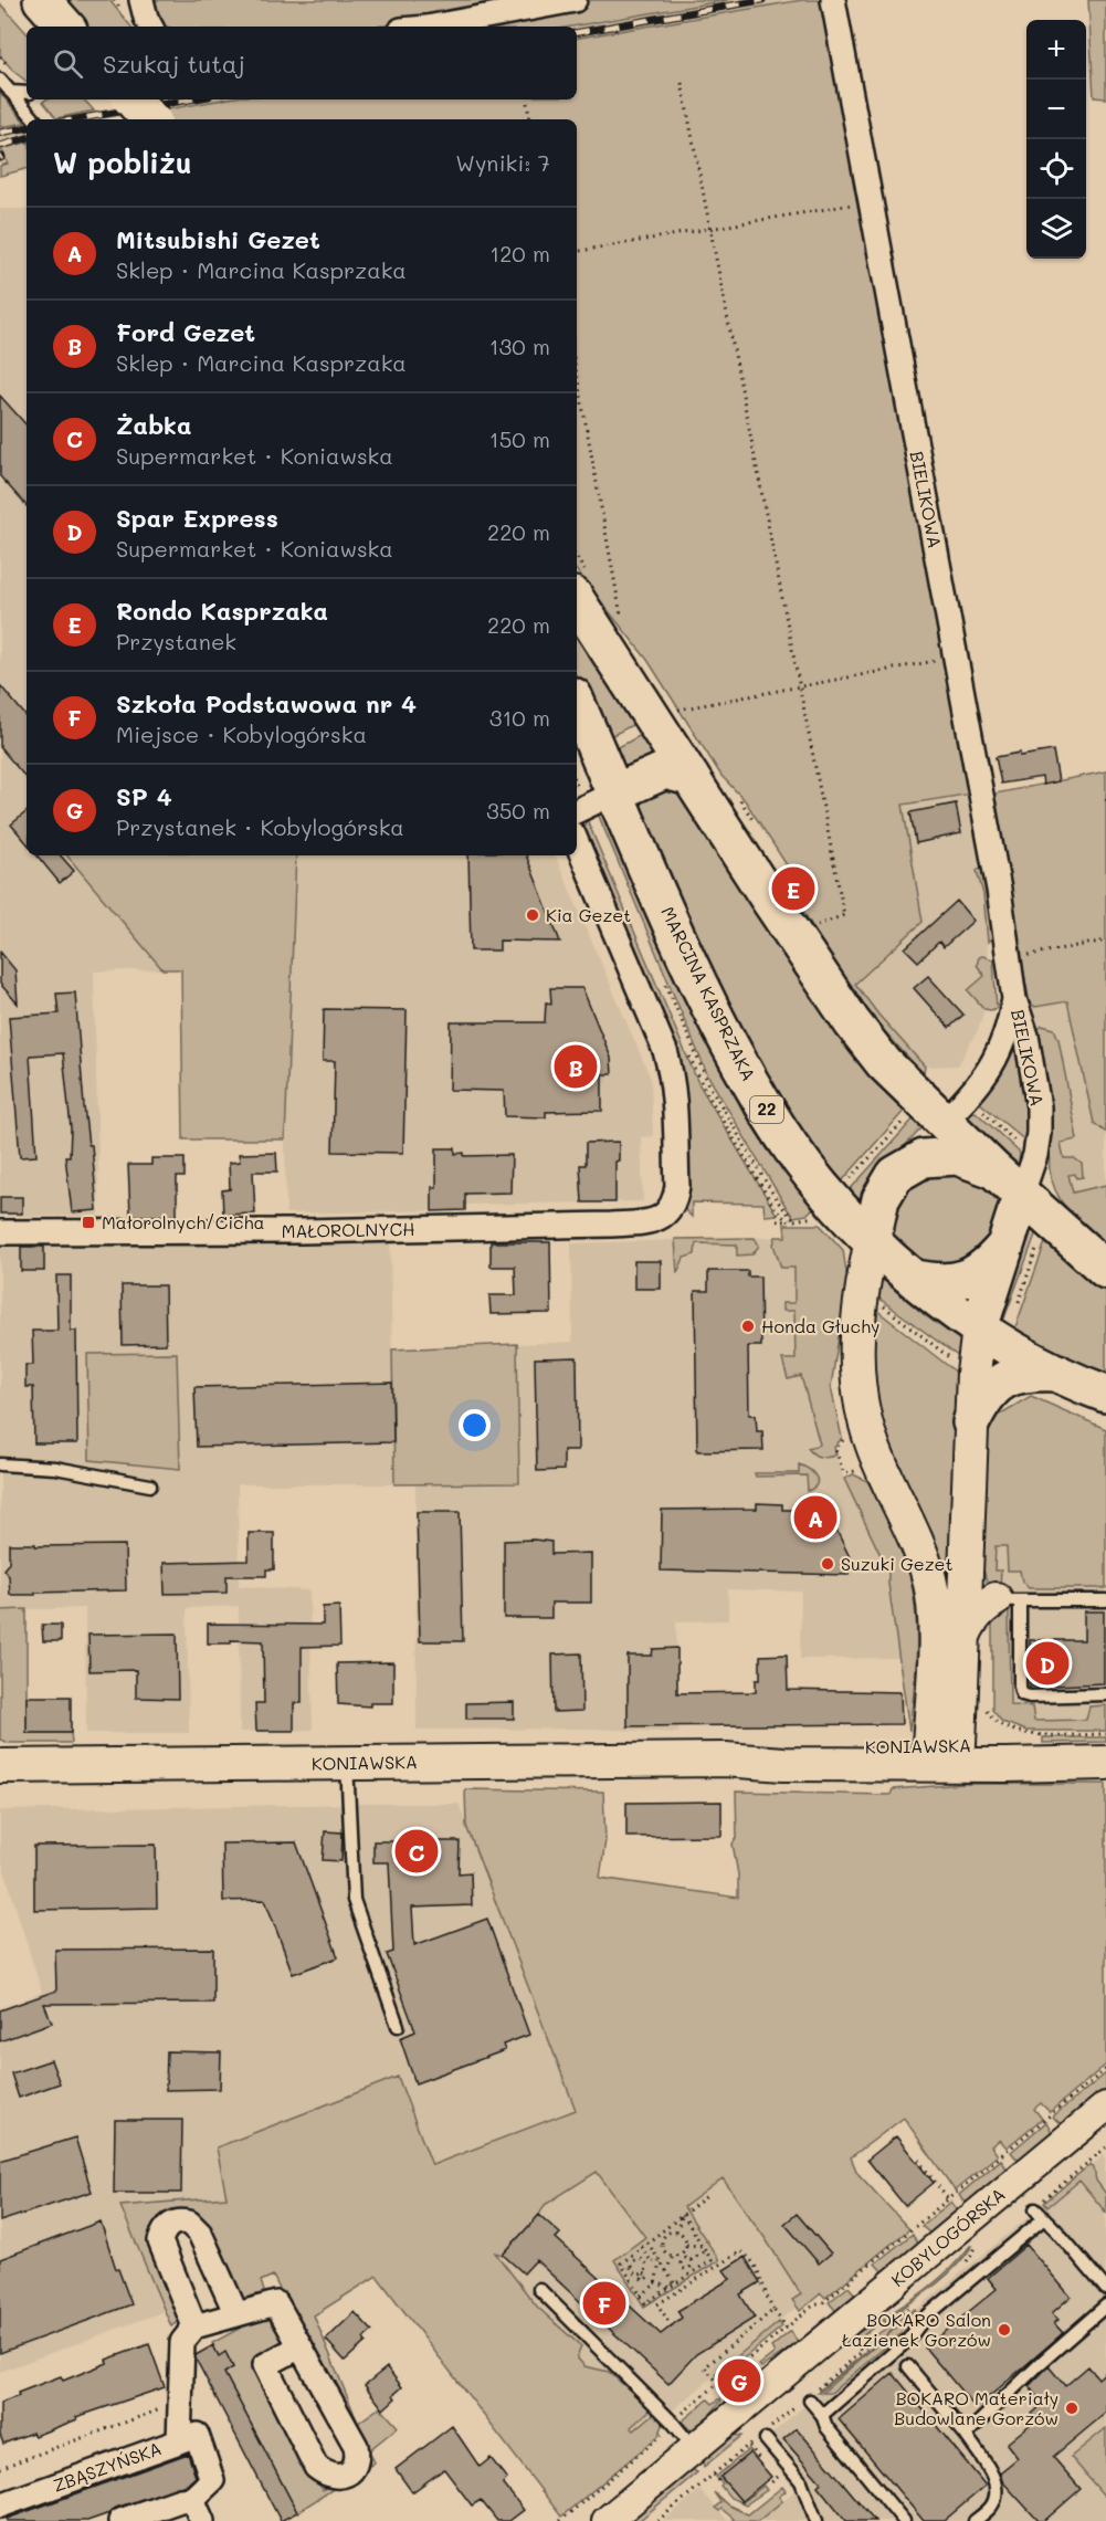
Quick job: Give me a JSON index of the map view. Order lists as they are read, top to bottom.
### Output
{
  "streets": {
    "main road": ["MARCINA KASPRZAKA", "22", "KONIAWSKA"],
    "street": [
      "BIELIKOWA",
      "MAŁOROLNYCH",
      "KOBYLOGÓRSKA",
      "ZBĄSZYŃSKA"
    ]
  },
  "crossings": [
    ["BIELIKOWA", "MARCINA KASPRZAKA"],
    ["BIELIKOWA", "22"],
    ["MARCINA KASPRZAKA", "22"]
  ],
  "places": {
    "other": [
      "Kia Gezet",
      "Honda Głuchy",
      "Suzuki Gezet",
      "BOKARO Salon Łazienek Gorzów",
      "BOKARO Materiały Budowlane Gorzów"
    ],
    "transit": ["Małorolnych/Cicha"]
  },
  "page": {
    "map_buttons": ["+", "−"],
    "search": "Szukaj tutaj",
    "heading": ["W pobliżu", "Wyniki: 7"],
    "list": [
      {
        "mark": "A",
        "name": "Mitsubishi Gezet",
        "note": "Sklep · Marcina Kasprzaka",
        "value": "120 m"
      },
      {
        "mark": "B",
        "name": "Ford Gezet",
        "note": "Sklep · Marcina Kasprzaka",
        "value": "130 m"
      },
      {
        "mark": "C",
        "name": "Żabka",
        "note": "Supermarket · Koniawska",
        "value": "150 m"
      },
      {
        "mark": "D",
        "name": "Spar Express",
        "note": "Supermarket · Koniawska",
        "value": "220 m"
      },
      {
        "mark": "E",
        "name": "Rondo Kasprzaka",
        "note": "Przystanek",
        "value": "220 m"
      },
      {
        "mark": "F",
        "name": "Szkoła Podstawowa nr 4",
        "note": "Miejsce · Kobylogórska",
        "value": "310 m"
      },
      {
        "mark": "G",
        "name": "SP 4",
        "note": "Przystanek · Kobylogórska",
        "value": "350 m"
      }
    ],
    "pins": [
      "E",
      "B",
      "A",
      "D",
      "C",
      "F",
      "G"
    ]
  }
}
